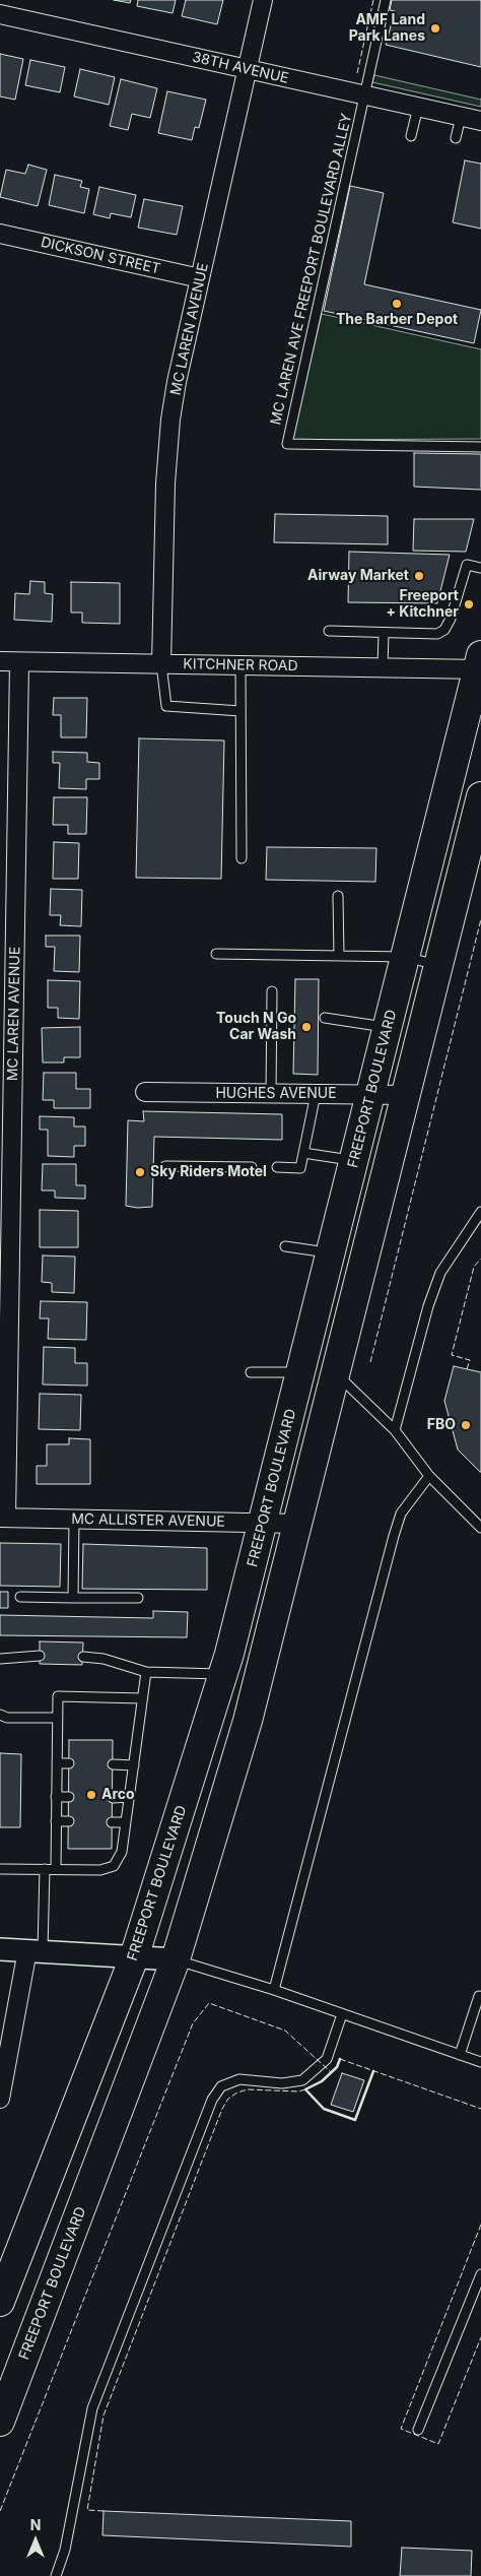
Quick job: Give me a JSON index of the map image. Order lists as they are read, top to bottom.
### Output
{
  "streets": {
    "main road": ["FREEPORT BOULEVARD"],
    "street": [
      "38TH AVENUE",
      "DICKSON STREET",
      "MC LAREN AVENUE",
      "KITCHNER ROAD",
      "HUGHES AVENUE",
      "MC ALLISTER AVENUE"
    ],
    "lane": ["MC LAREN AVE FREEPORT BOULEVARD ALLEY"]
  },
  "crossings": [
    ["38TH AVENUE", "MC LAREN AVE FREEPORT BOULEVARD ALLEY"],
    ["38TH AVENUE", "MC LAREN AVENUE"],
    ["DICKSON STREET", "MC LAREN AVENUE"],
    ["MC LAREN AVENUE", "KITCHNER ROAD"],
    ["MC LAREN AVENUE", "MC ALLISTER AVENUE"],
    ["KITCHNER ROAD", "FREEPORT BOULEVARD"],
    ["FREEPORT BOULEVARD", "HUGHES AVENUE"],
    ["FREEPORT BOULEVARD", "MC ALLISTER AVENUE"]
  ],
  "places": [
    "AMF Land Park Lanes",
    "The Barber Depot",
    "Airway Market",
    "Freeport + Kitchner",
    "Touch N Go Car Wash",
    "Sky Riders Motel",
    "FBO",
    "Arco"
  ],
  "north": "top"
}
